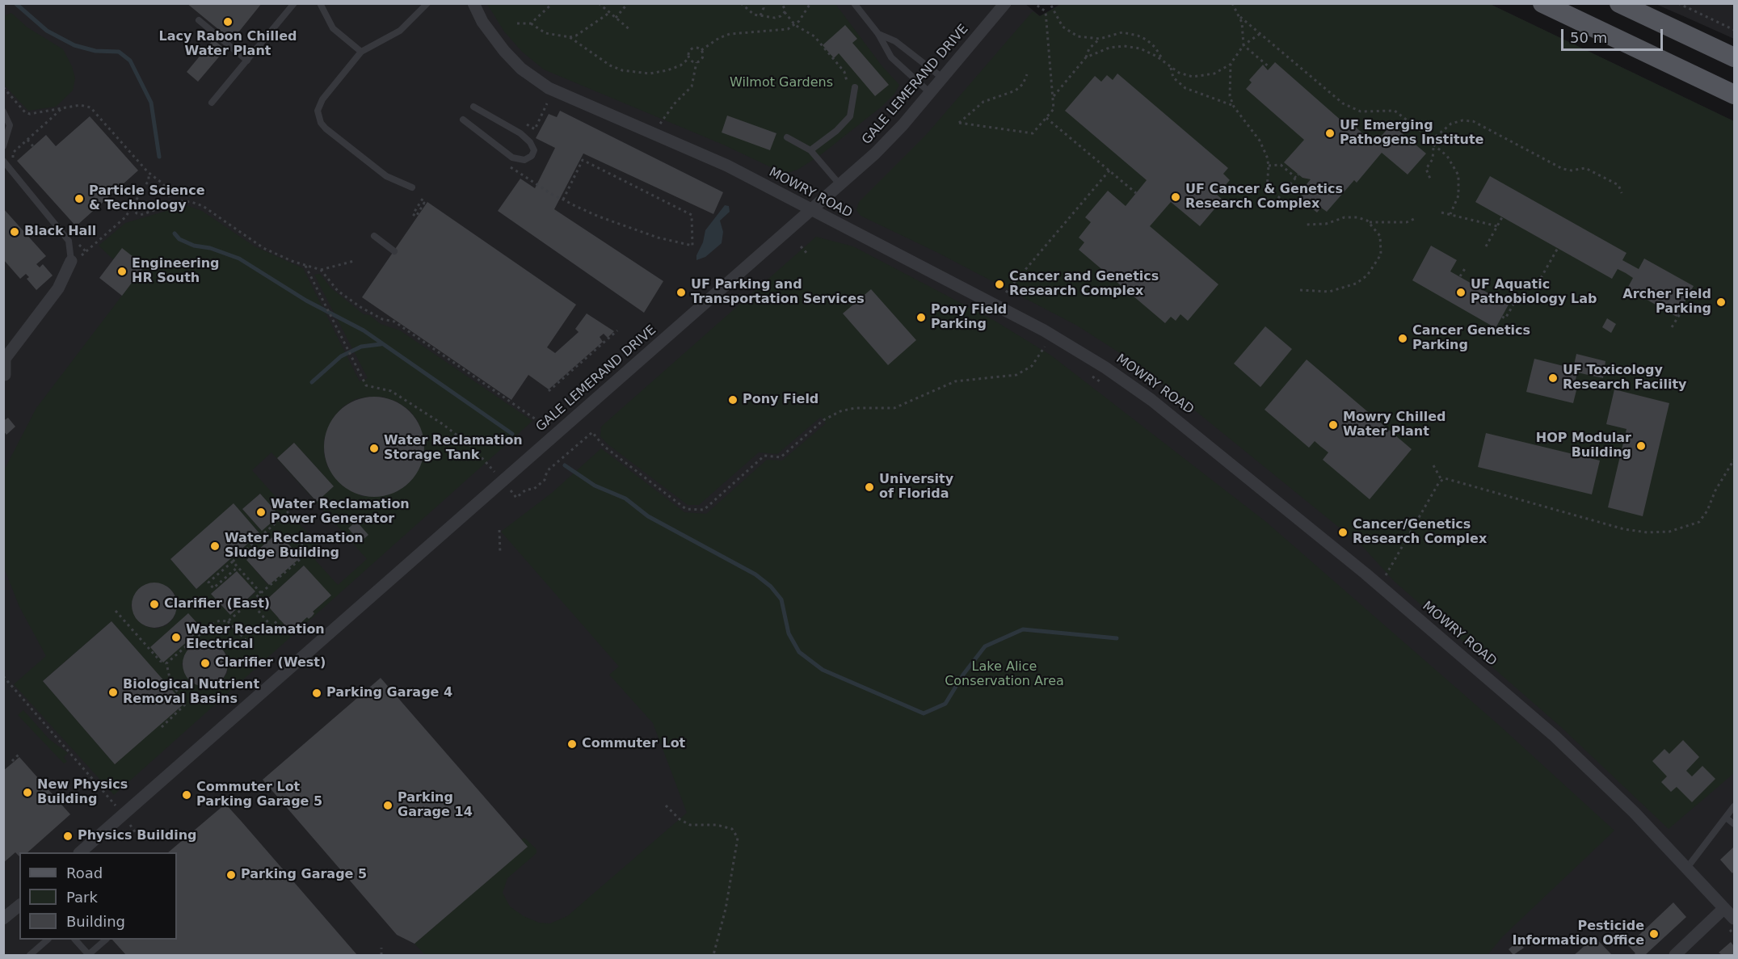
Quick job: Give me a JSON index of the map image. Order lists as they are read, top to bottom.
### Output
{
  "streets": {
    "street": ["GALE LEMERAND DRIVE", "MOWRY ROAD"]
  },
  "crossings": [
    ["GALE LEMERAND DRIVE", "MOWRY ROAD"]
  ],
  "parks": ["Wilmot Gardens", "Lake Alice Conservation Area"],
  "places": [
    "Lacy Rabon Chilled Water Plant",
    "UF Emerging Pathogens Institute",
    "UF Cancer & Genetics Research Complex",
    "Particle Science & Technology",
    "Black Hall",
    "Engineering HR South",
    "Cancer and Genetics Research Complex",
    "UF Parking and Transportation Services",
    "UF Aquatic Pathobiology Lab",
    "Archer Field Parking",
    "Pony Field Parking",
    "Cancer Genetics Parking",
    "UF Toxicology Research Facility",
    "Pony Field",
    "Mowry Chilled Water Plant",
    "HOP Modular Building",
    "Water Reclamation Storage Tank",
    "University of Florida",
    "Water Reclamation Power Generator",
    "Cancer/Genetics Research Complex",
    "Water Reclamation Sludge Building",
    "Clarifier (East)",
    "Water Reclamation Electrical",
    "Clarifier (West)",
    "Biological Nutrient Removal Basins",
    "Parking Garage 4",
    "Commuter Lot",
    "New Physics Building",
    "Commuter Lot Parking Garage 5",
    "Parking Garage 14",
    "Physics Building",
    "Parking Garage 5",
    "Pesticide Information Office"
  ],
  "legend": ["Road", "Park", "Building"],
  "scale_bar": "50 m"
}
